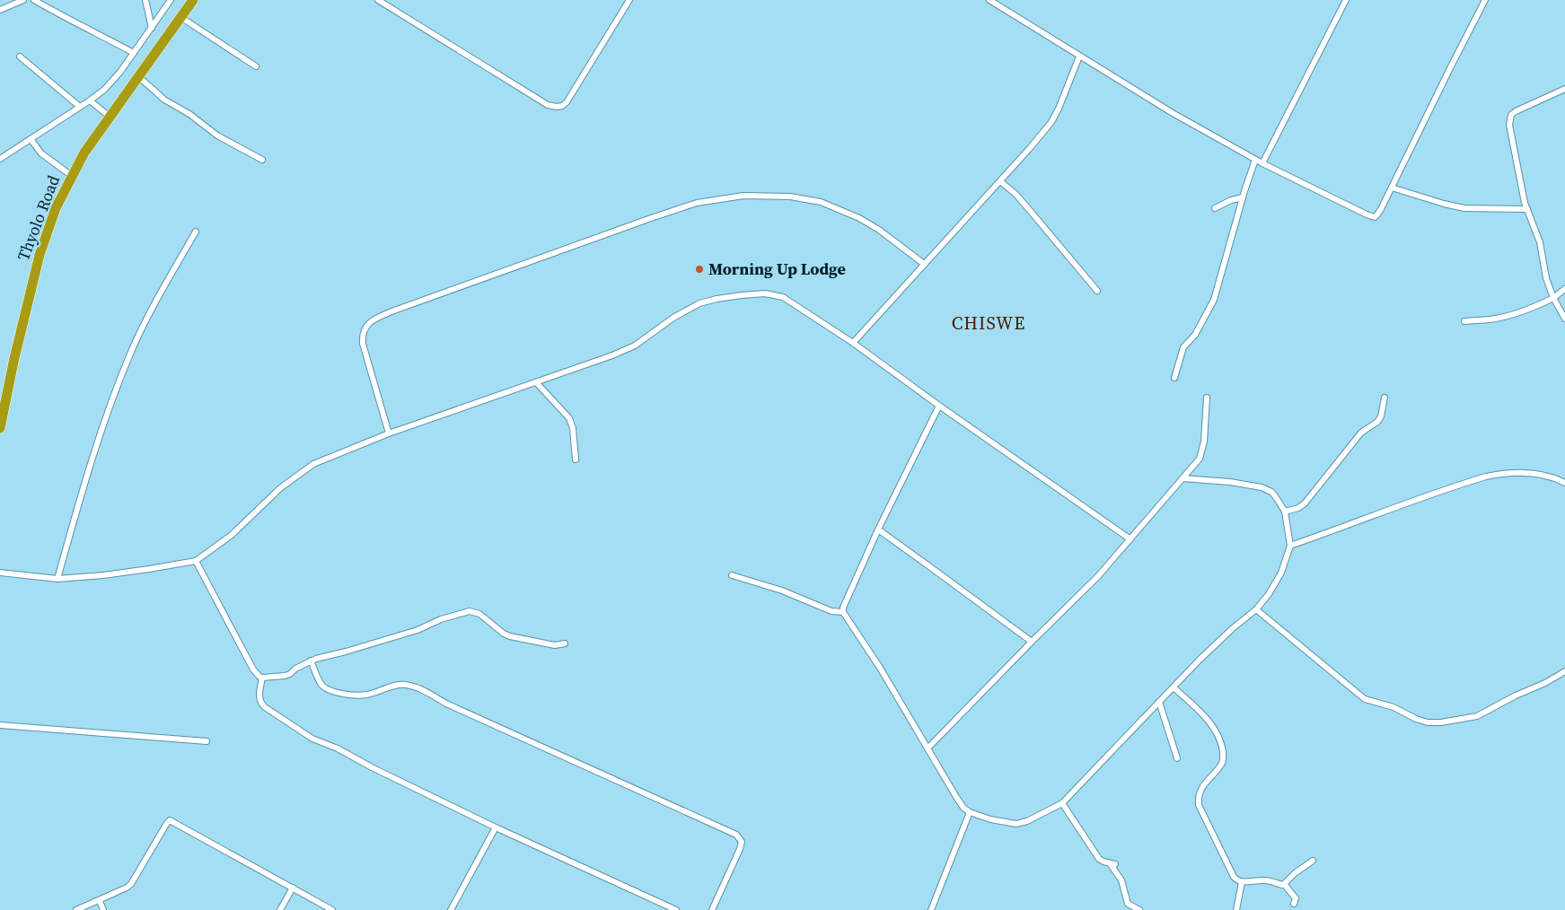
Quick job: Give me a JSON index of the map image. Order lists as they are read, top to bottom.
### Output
{
  "streets": {
    "highway": ["Thyolo Road"]
  },
  "districts": ["CHISWE"],
  "places": ["Morning Up Lodge"]
}
